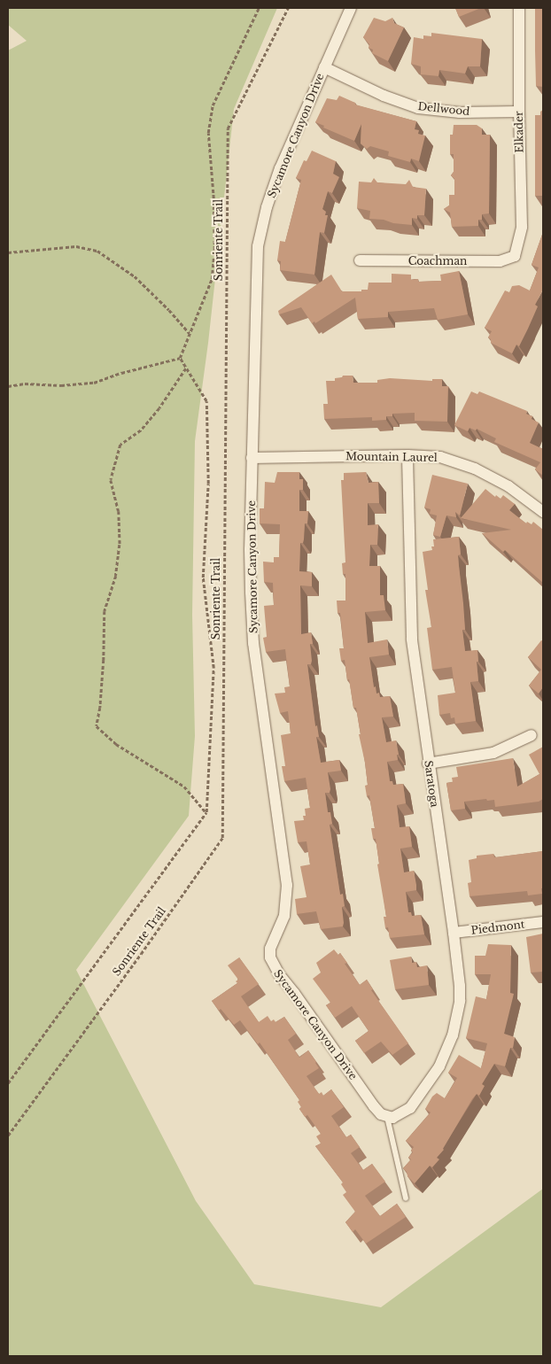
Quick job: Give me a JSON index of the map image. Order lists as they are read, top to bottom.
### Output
{
  "streets": {
    "street": [
      "Dellwood",
      "Elkader",
      "Sycamore Canyon Drive",
      "Coachman",
      "Mountain Laurel",
      "Saratoga",
      "Piedmont"
    ],
    "path": ["Sonriente Trail"]
  },
  "crossings": [
    ["Dellwood", "Elkader"],
    ["Dellwood", "Sycamore Canyon Drive"],
    ["Elkader", "Coachman"],
    ["Sycamore Canyon Drive", "Mountain Laurel"],
    ["Sycamore Canyon Drive", "Saratoga"],
    ["Mountain Laurel", "Saratoga"],
    ["Saratoga", "Piedmont"]
  ]
}
